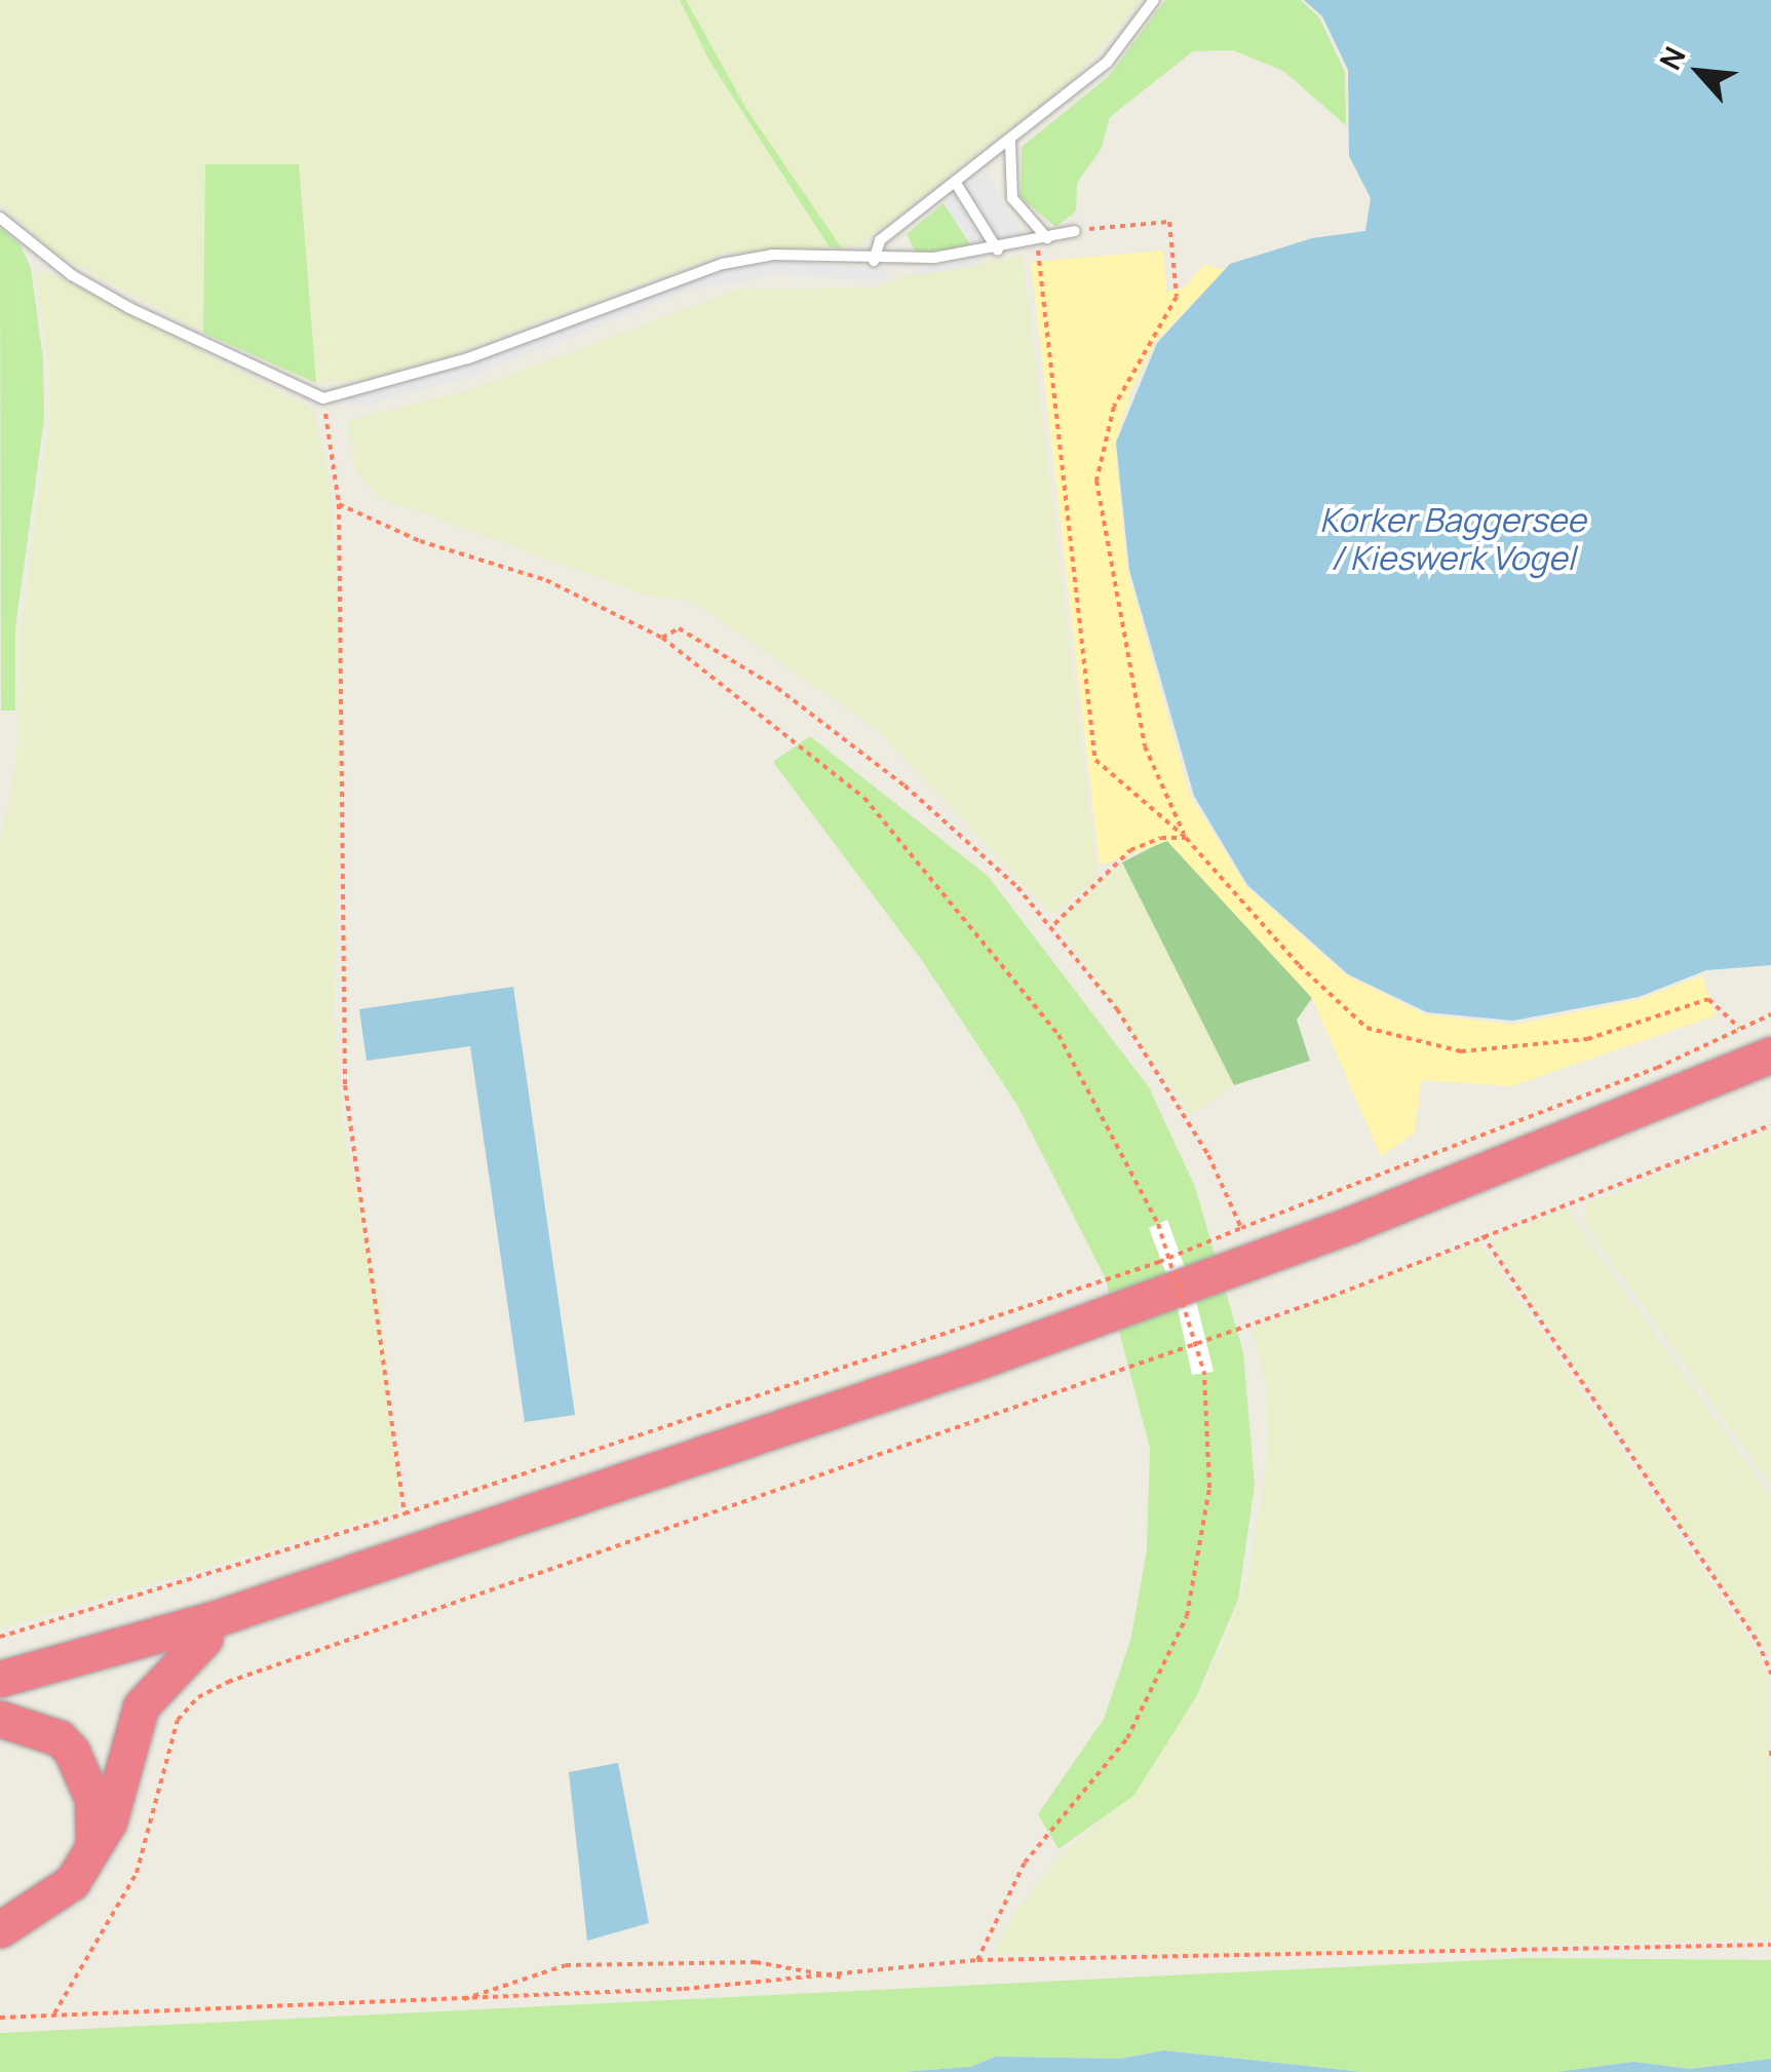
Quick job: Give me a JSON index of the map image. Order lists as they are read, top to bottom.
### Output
{
  "water": ["Korker Baggersee / Kieswerk Vogel"],
  "north": "top left"
}
